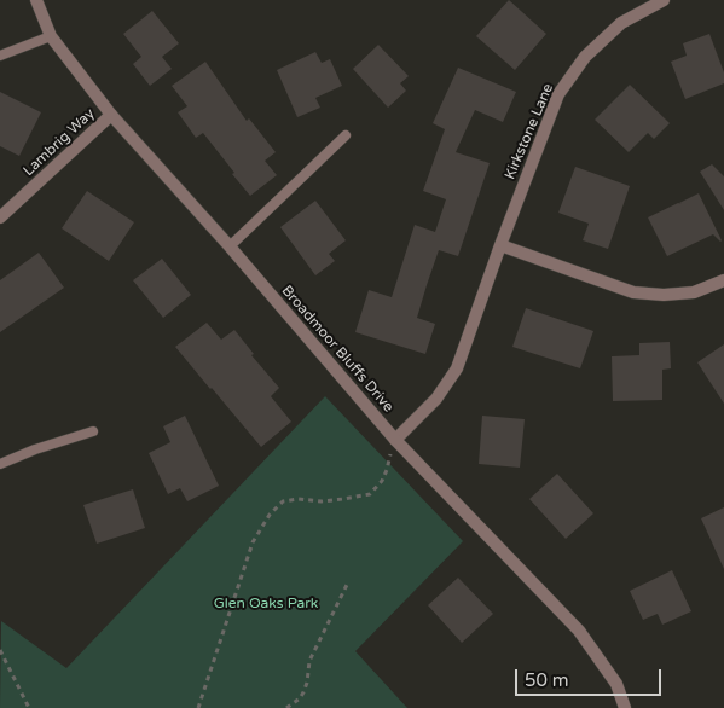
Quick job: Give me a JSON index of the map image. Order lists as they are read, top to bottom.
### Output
{
  "streets": {
    "street": ["Kirkstone Lane", "Lambrig Way", "Broadmoor Bluffs Drive"]
  },
  "crossings": [
    ["Kirkstone Lane", "Broadmoor Bluffs Drive"],
    ["Lambrig Way", "Broadmoor Bluffs Drive"]
  ],
  "parks": ["Glen Oaks Park"],
  "scale_bar": "50 m"
}
